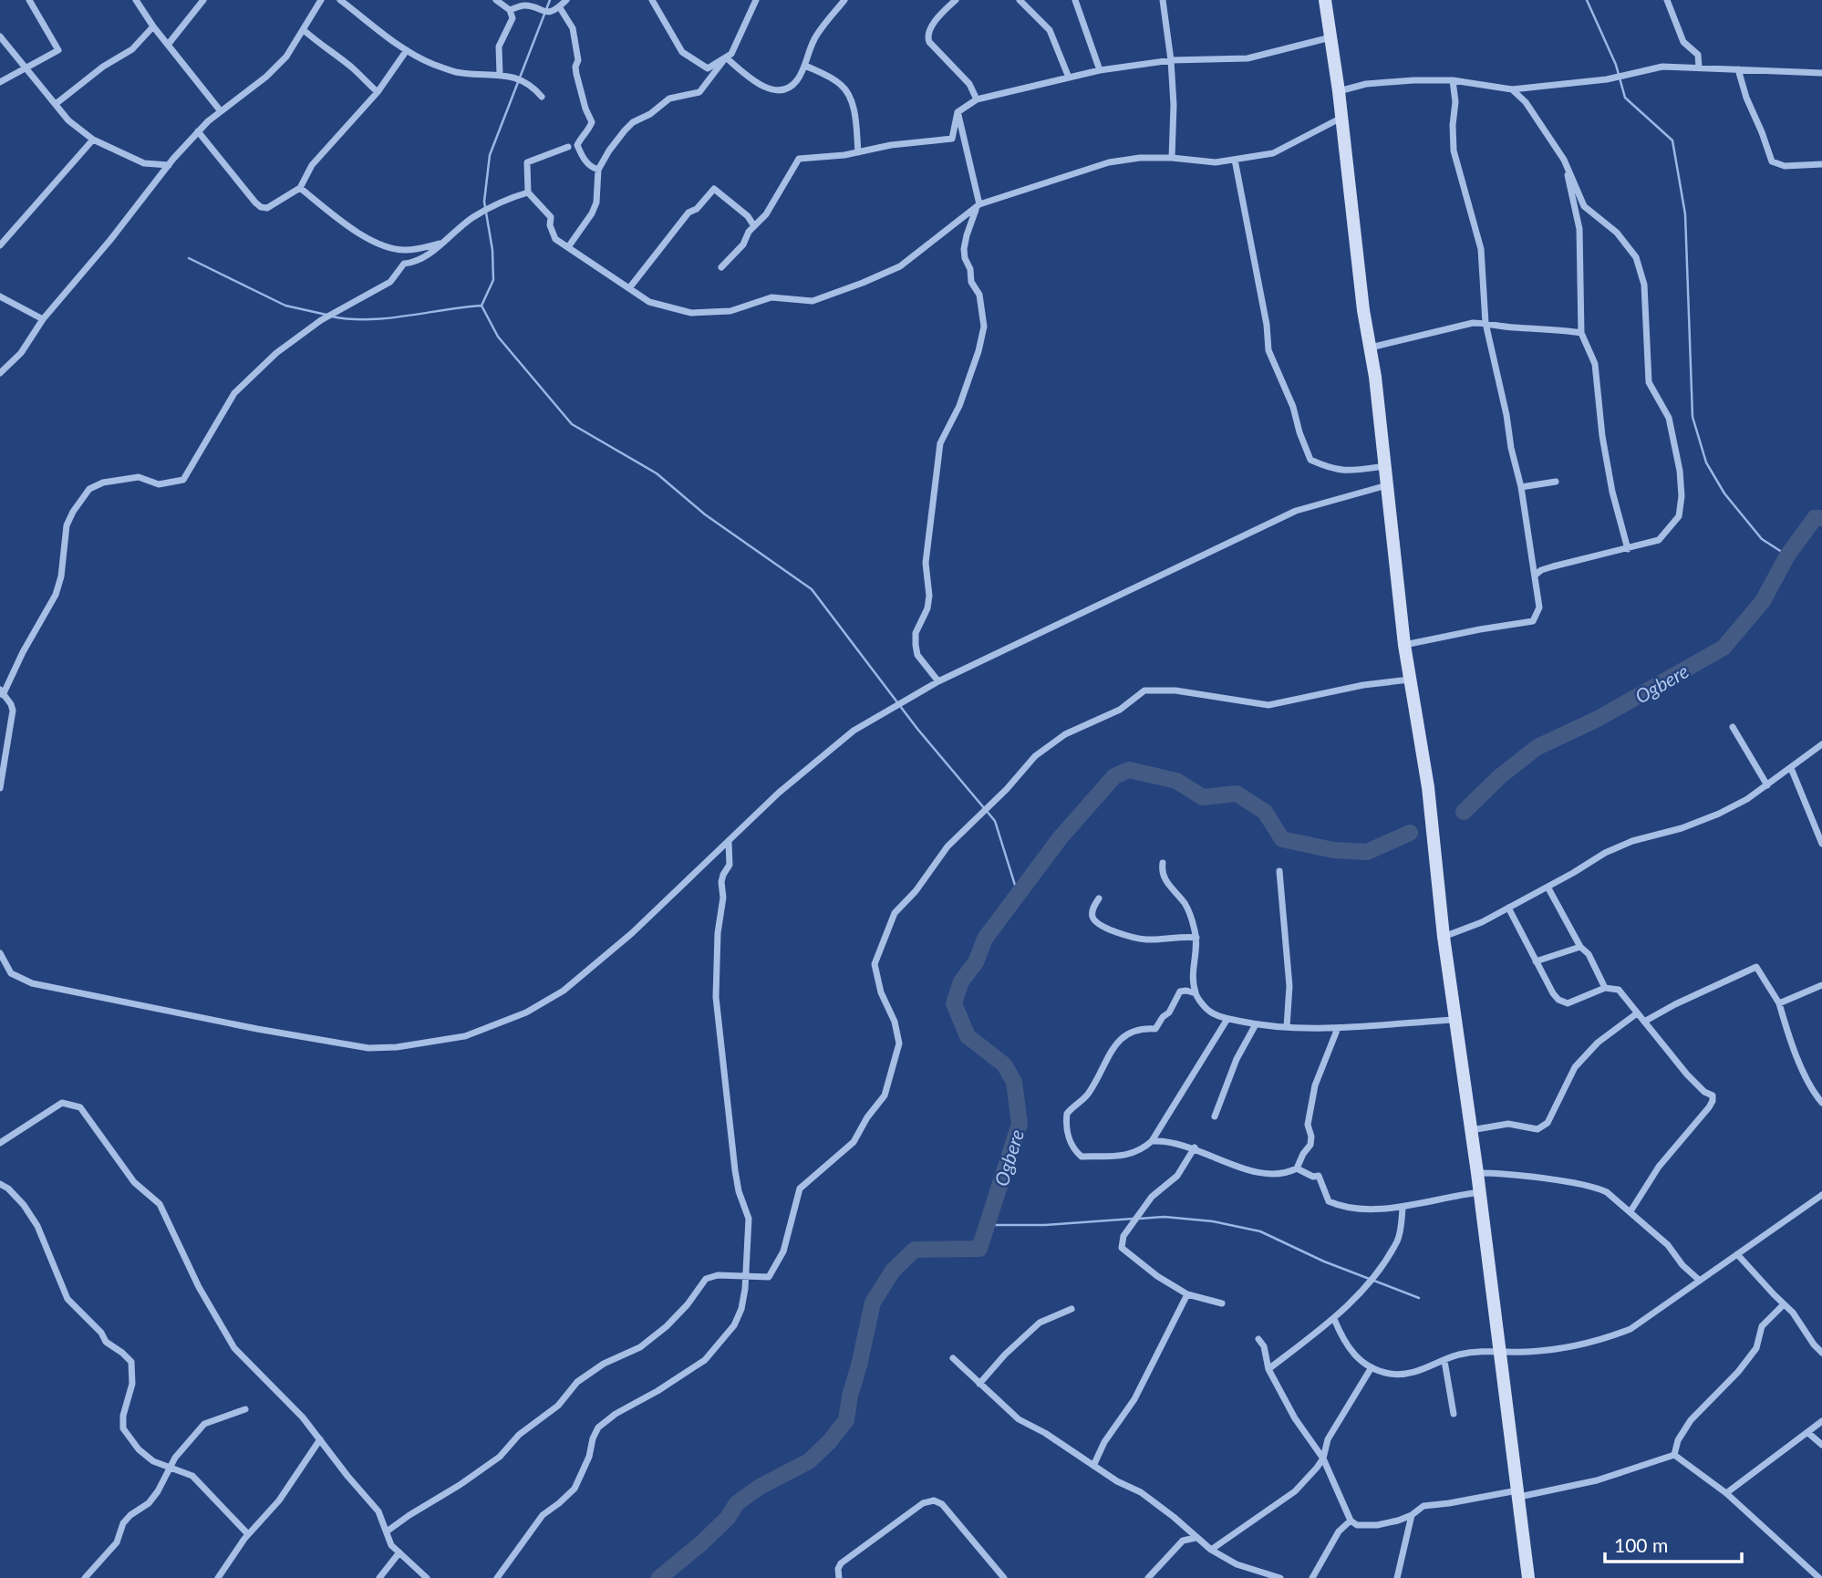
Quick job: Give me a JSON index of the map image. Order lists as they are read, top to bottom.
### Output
{
  "water": ["Ogbere"],
  "scale_bar": "100 m"
}
